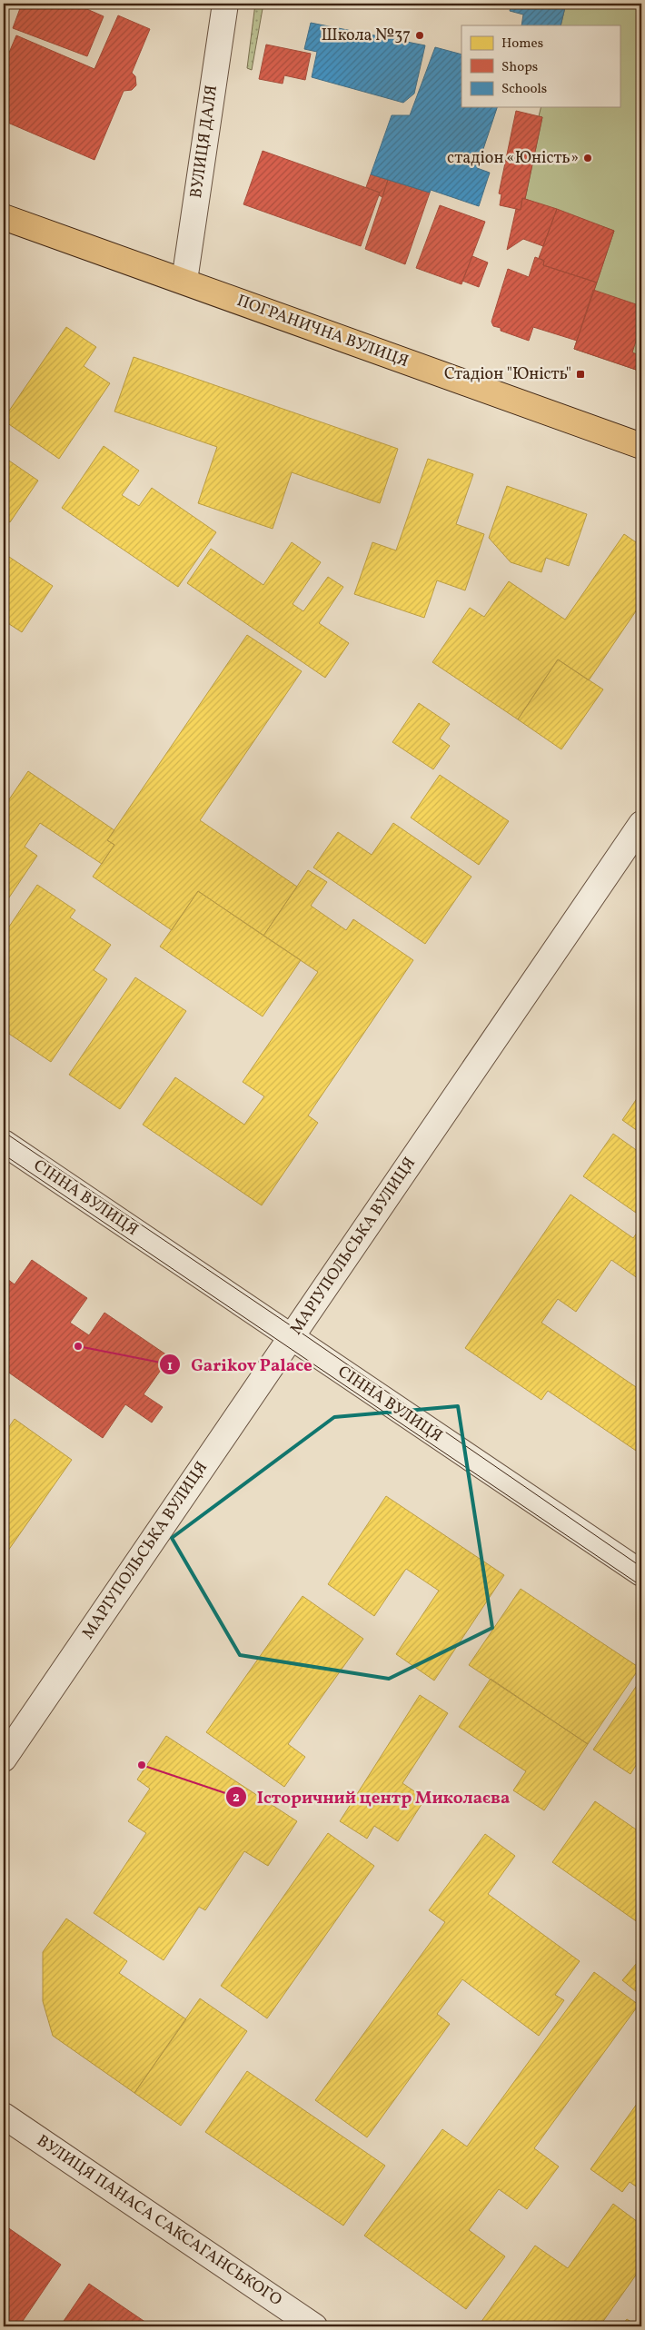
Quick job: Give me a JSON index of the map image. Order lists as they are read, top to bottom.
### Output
{
  "streets": {
    "main road": ["ПОГРАНИЧНА ВУЛИЦЯ"],
    "street": [
      "ВУЛИЦЯ ДАЛЯ",
      "СІННА ВУЛИЦЯ",
      "МАРІУПОЛЬСЬКА ВУЛИЦЯ",
      "ВУЛИЦЯ ПАНАСА САКСАГАНСЬКОГО"
    ]
  },
  "crossings": [
    ["ВУЛИЦЯ ДАЛЯ", "ПОГРАНИЧНА ВУЛИЦЯ"],
    ["СІННА ВУЛИЦЯ", "МАРІУПОЛЬСЬКА ВУЛИЦЯ"]
  ],
  "places": {
    "other": [
      "Школа №37",
      "стадіон «Юність»",
      "Garikov Palace",
      "Історичний центр Миколаєва"
    ],
    "transit": ["Стадіон \"Юність\""]
  },
  "legend": ["Homes", "Shops", "Schools"]
}
